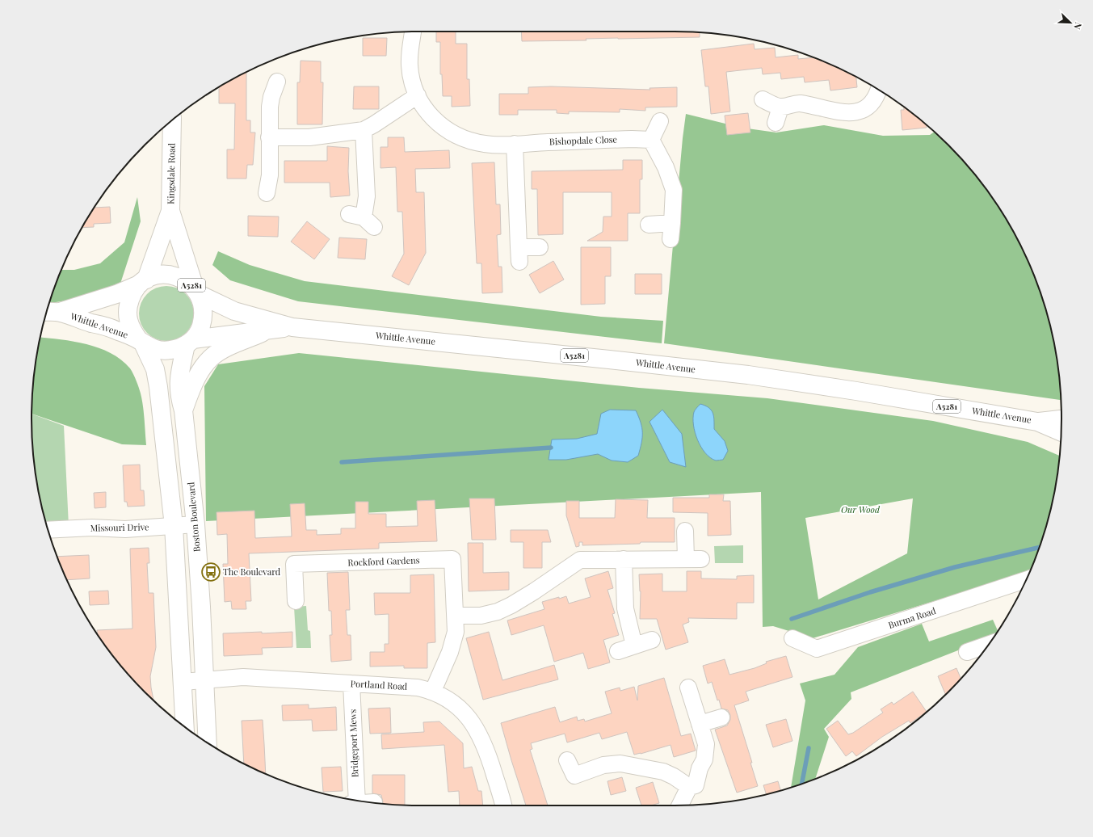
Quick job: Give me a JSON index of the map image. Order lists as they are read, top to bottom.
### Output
{
  "streets": {
    "main road": [
      "Kingsdale Road",
      "A5281",
      "Whittle Avenue",
      "Boston Boulevard"
    ],
    "street": [
      "Bishopdale Close",
      "Missouri Drive",
      "Rockford Gardens",
      "Burma Road",
      "Portland Road",
      "Bridgeport Mews"
    ]
  },
  "crossings": [
    ["Kingsdale Road", "A5281"],
    ["Kingsdale Road", "Whittle Avenue"],
    ["Kingsdale Road", "Boston Boulevard"],
    ["A5281", "Whittle Avenue"],
    ["A5281", "Boston Boulevard"],
    ["Whittle Avenue", "Boston Boulevard"],
    ["Boston Boulevard", "Missouri Drive"],
    ["Boston Boulevard", "Portland Road"],
    ["Rockford Gardens", "Portland Road"],
    ["Portland Road", "Bridgeport Mews"]
  ],
  "parks": ["Our Wood"],
  "places": {
    "bus stop": ["The Boulevard"]
  },
  "north": "bottom right"
}
